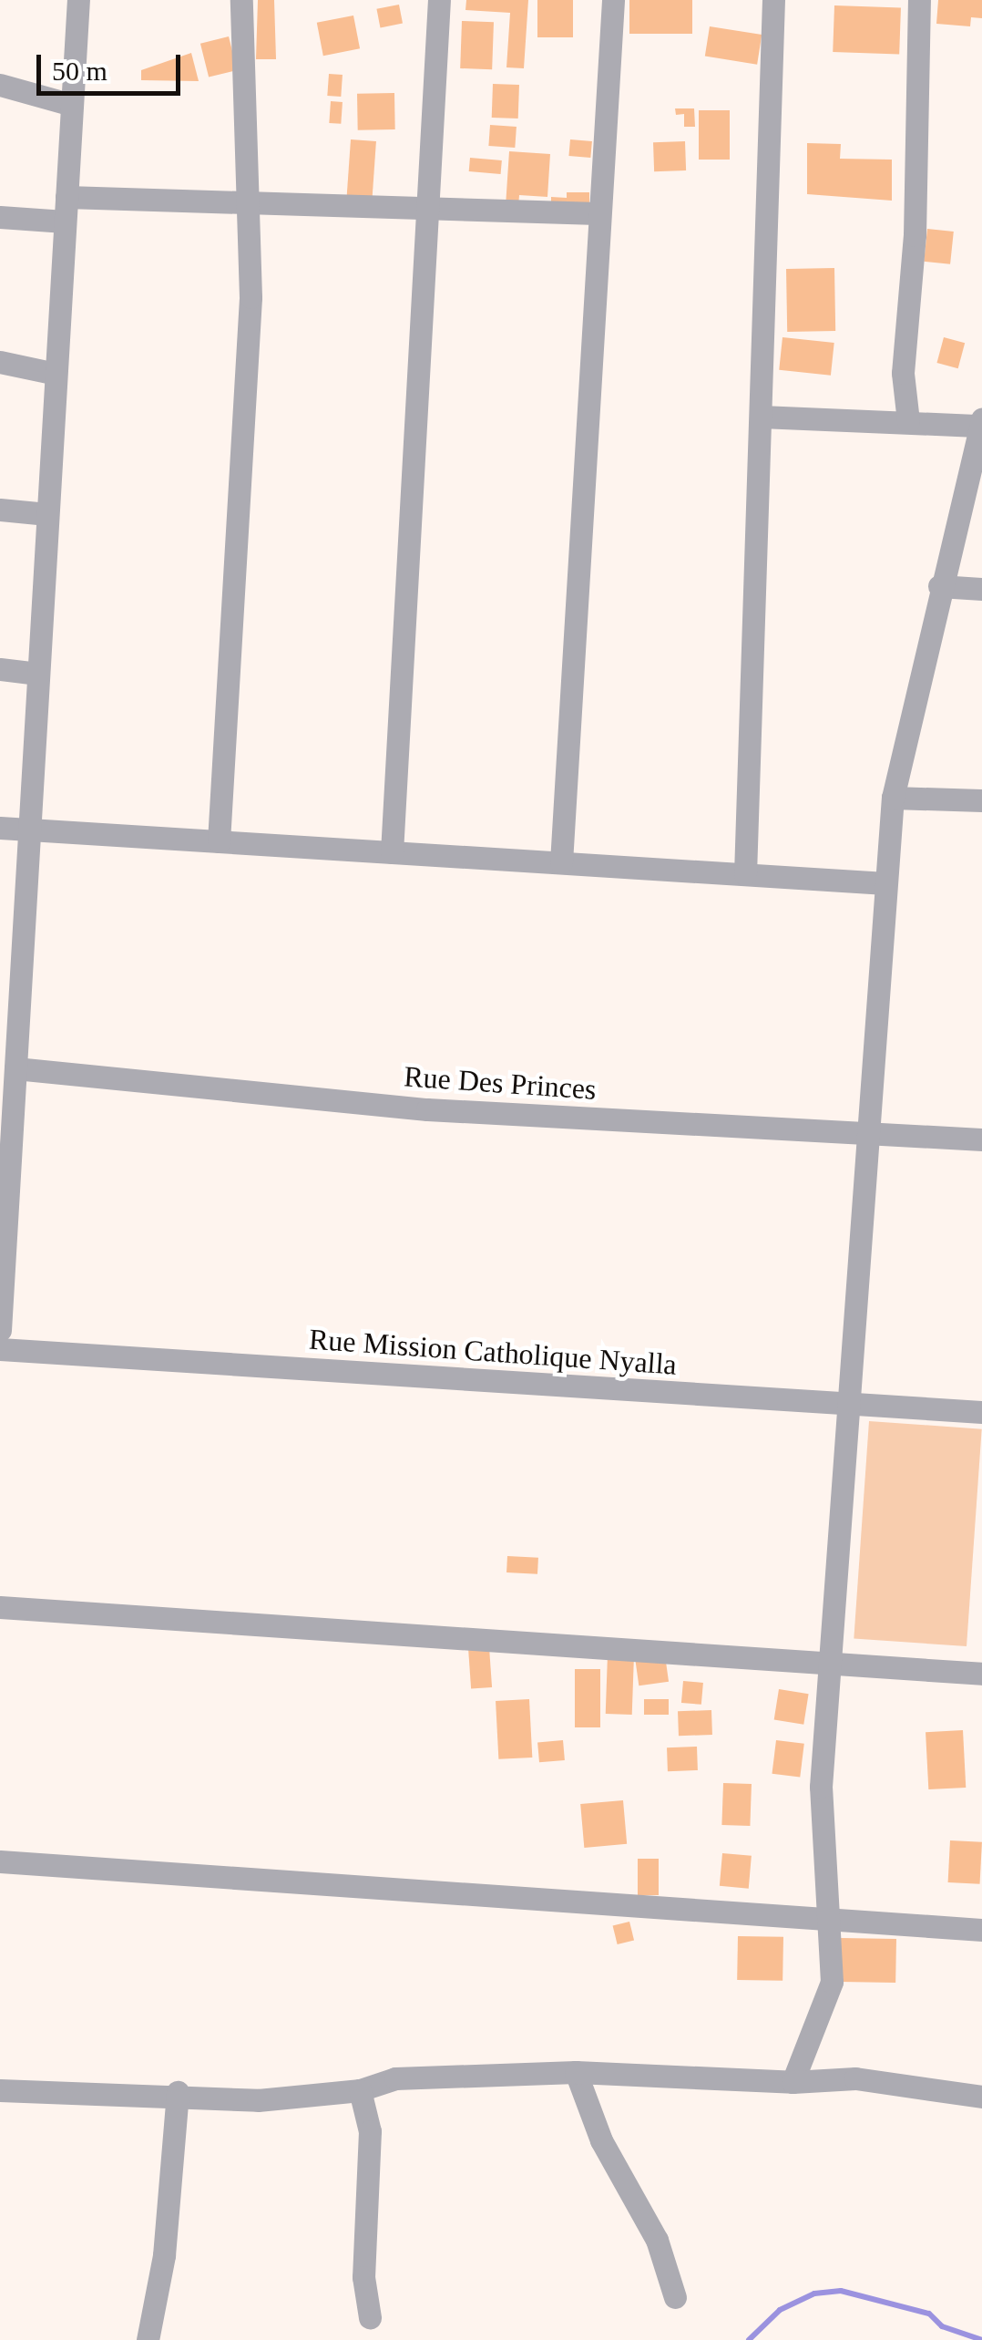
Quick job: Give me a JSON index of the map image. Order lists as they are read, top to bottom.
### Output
{
  "streets": {
    "street": ["Rue Des Princes", "Rue Mission Catholique Nyalla"]
  },
  "scale_bar": "50 m"
}
